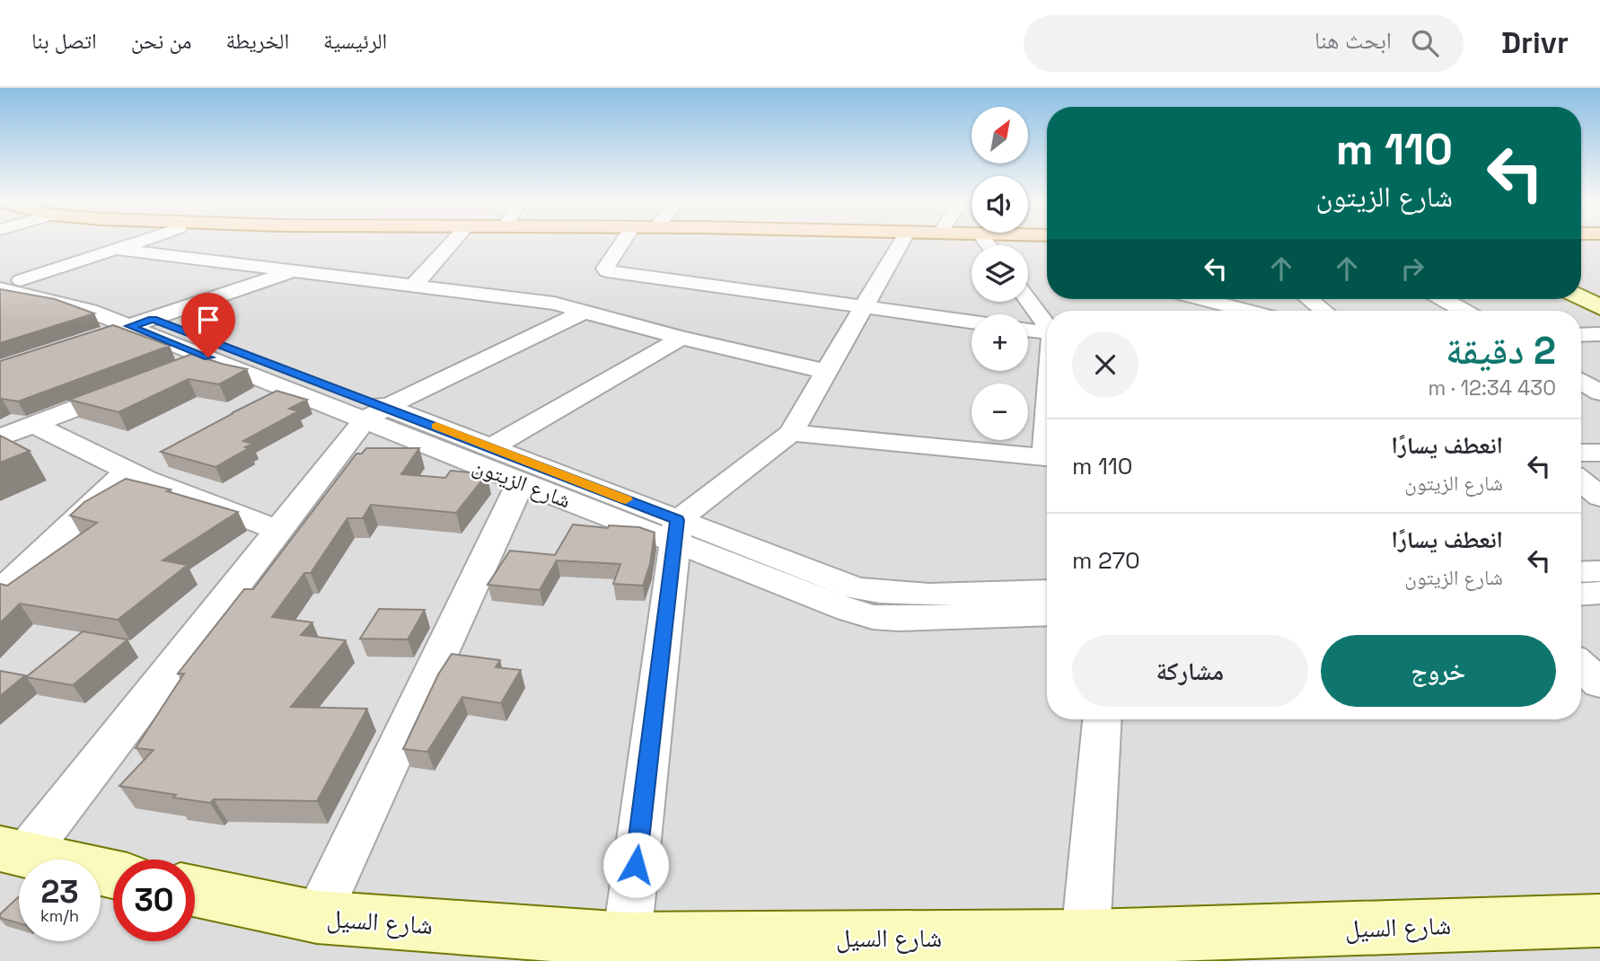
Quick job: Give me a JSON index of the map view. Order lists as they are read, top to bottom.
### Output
{
  "streets": {
    "street": ["شارع الزيتون", "شارع السيل"]
  },
  "north": "top right",
  "page": {
    "header": "Drivr",
    "search": "ابحث هنا",
    "nav": [
      "الرئيسية",
      "الخريطة",
      "من نحن",
      "اتصل بنا"
    ],
    "map_buttons": ["+", "−"],
    "turn": ["110 m", "شارع الزيتون"],
    "heading": ["2 دقيقة", "430 m · 12:34"],
    "list": [
      {
        "name": "انعطف يسارًا",
        "note": "شارع الزيتون",
        "value": "110 m"
      },
      {
        "name": "انعطف يسارًا",
        "note": "شارع الزيتون",
        "value": "270 m"
      }
    ],
    "buttons": ["خروج", "مشاركة"],
    "speed": "23 km/h",
    "limit": "30"
  }
}
